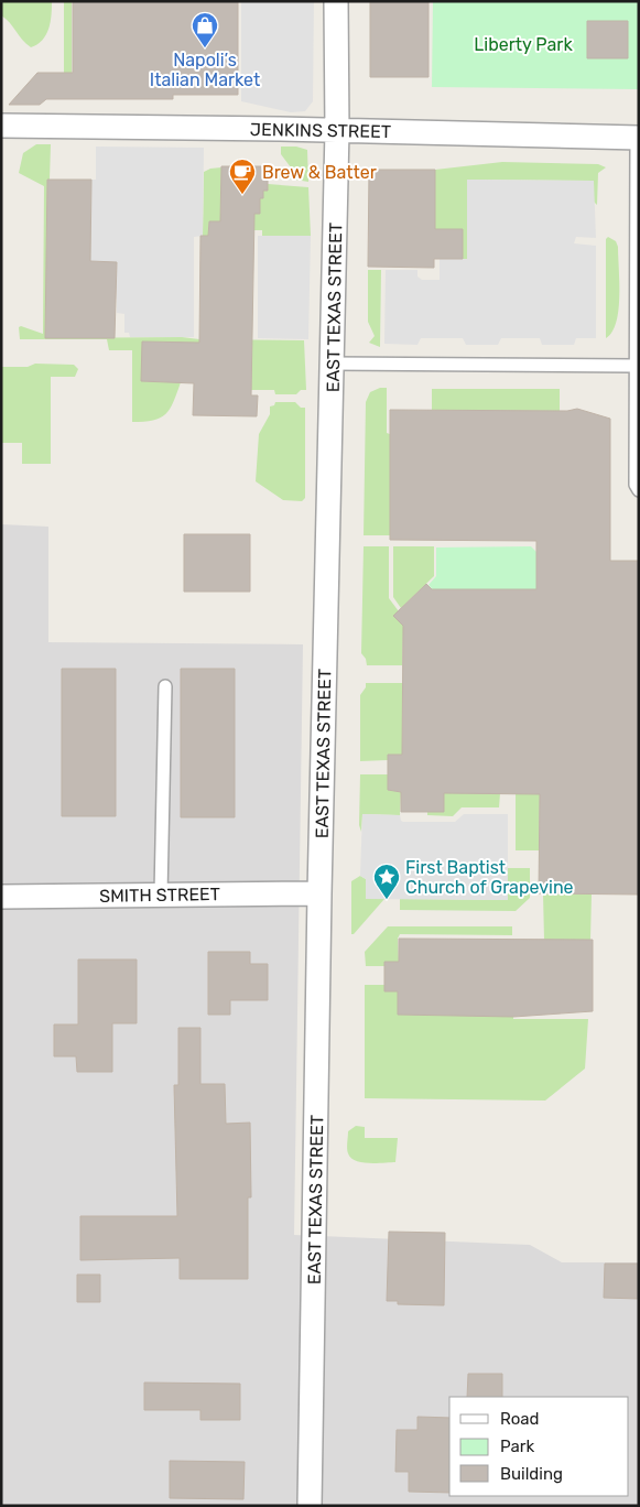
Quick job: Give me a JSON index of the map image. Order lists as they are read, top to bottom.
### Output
{
  "streets": {
    "street": ["JENKINS STREET", "EAST TEXAS STREET", "SMITH STREET"]
  },
  "crossings": [
    ["JENKINS STREET", "EAST TEXAS STREET"],
    ["EAST TEXAS STREET", "SMITH STREET"]
  ],
  "parks": ["Liberty Park"],
  "places": {
    "shop": ["Napoli’s Italian Market"],
    "cafe": ["Brew & Batter"],
    "place": ["First Baptist Church of Grapevine"]
  },
  "legend": ["Road", "Park", "Building"]
}
